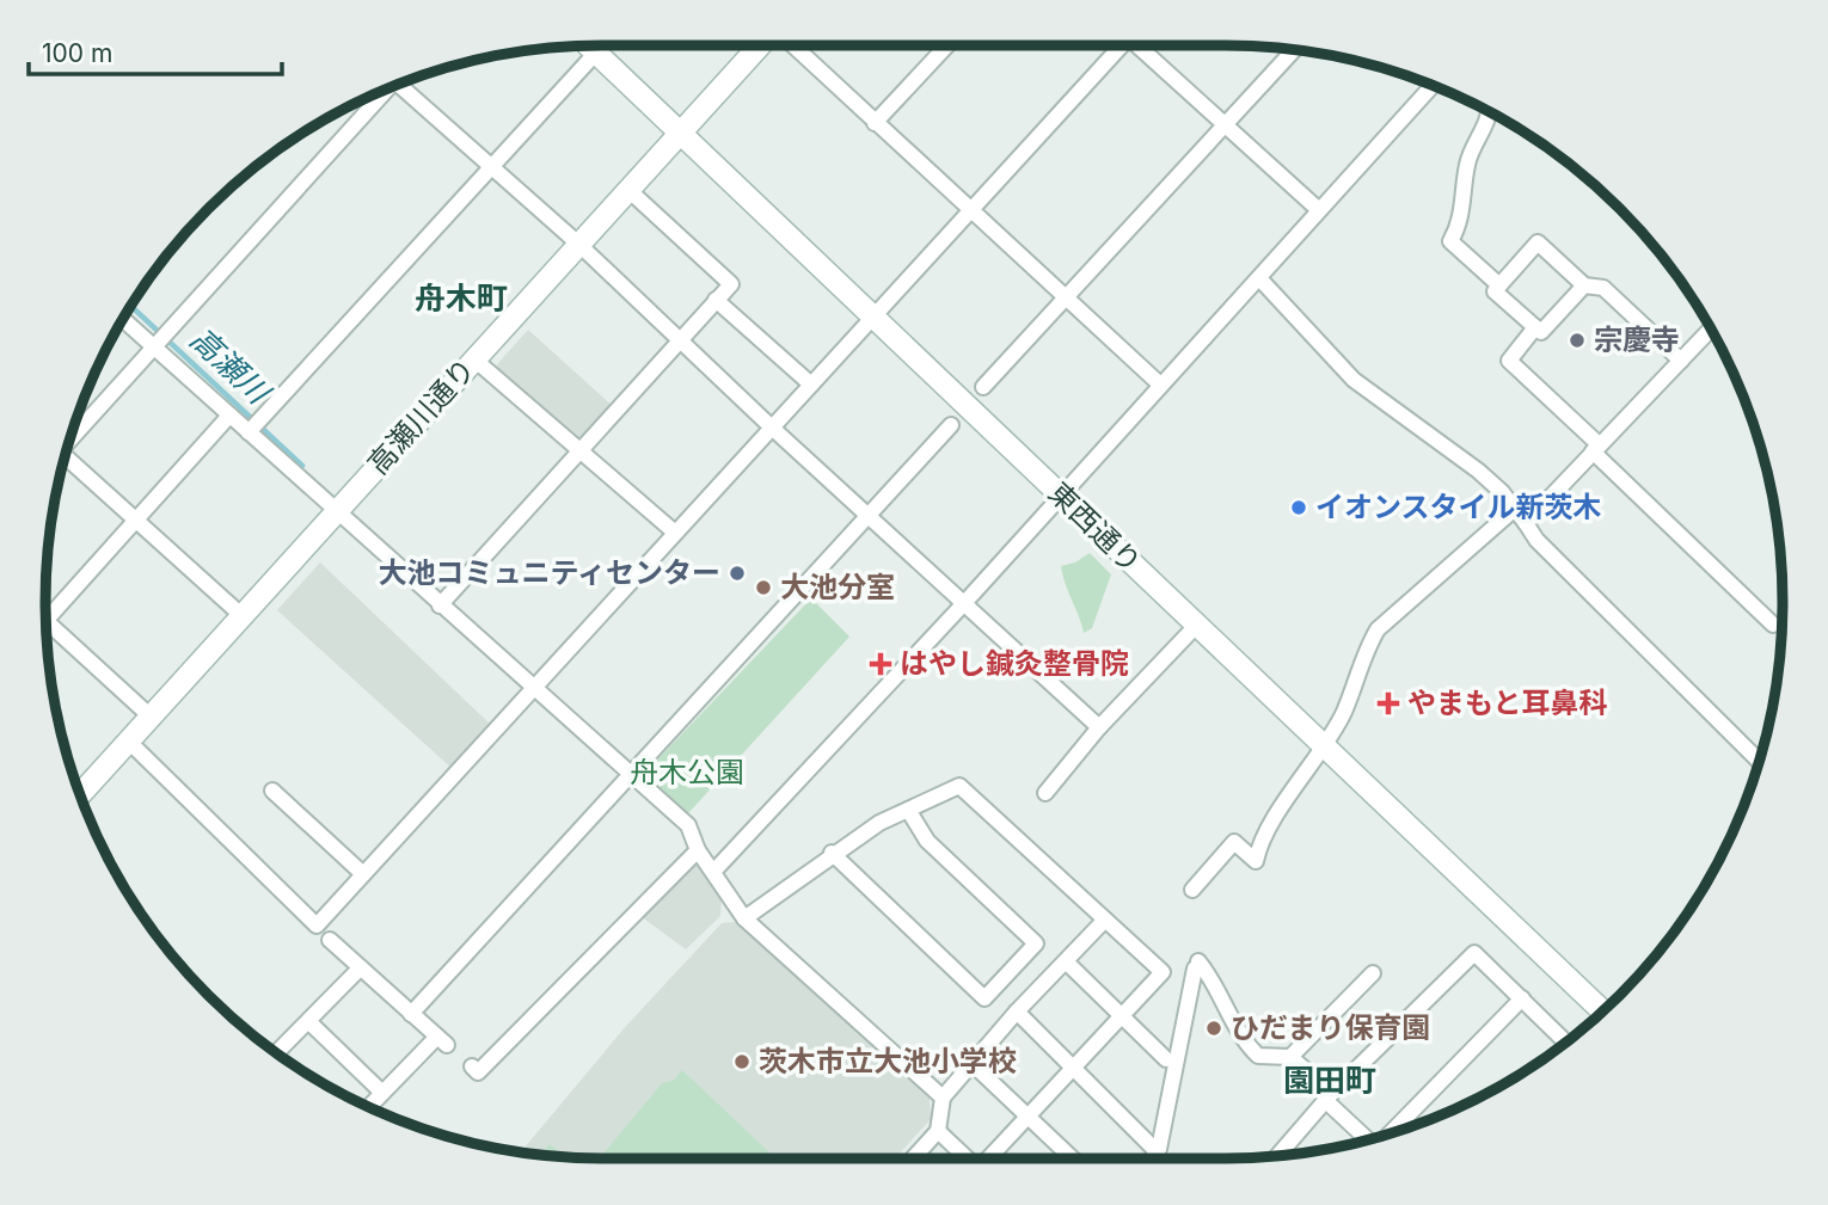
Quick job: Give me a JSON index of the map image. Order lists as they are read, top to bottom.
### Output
{
  "streets": {
    "street": ["高瀬川通り", "東西通り"]
  },
  "crossings": [
    ["高瀬川通り", "東西通り"]
  ],
  "districts": ["舟木町", "園田町"],
  "water": ["高瀬川"],
  "parks": ["舟木公園"],
  "places": {
    "other": [
      "宗慶寺",
      "イオンスタイル新茨木",
      "大池コミュニティセンター",
      "大池分室",
      "ひだまり保育園",
      "茨木市立大池小学校"
    ],
    "health": ["はやし鍼灸整骨院", "やまもと耳鼻科"]
  },
  "scale_bar": "100 m"
}
